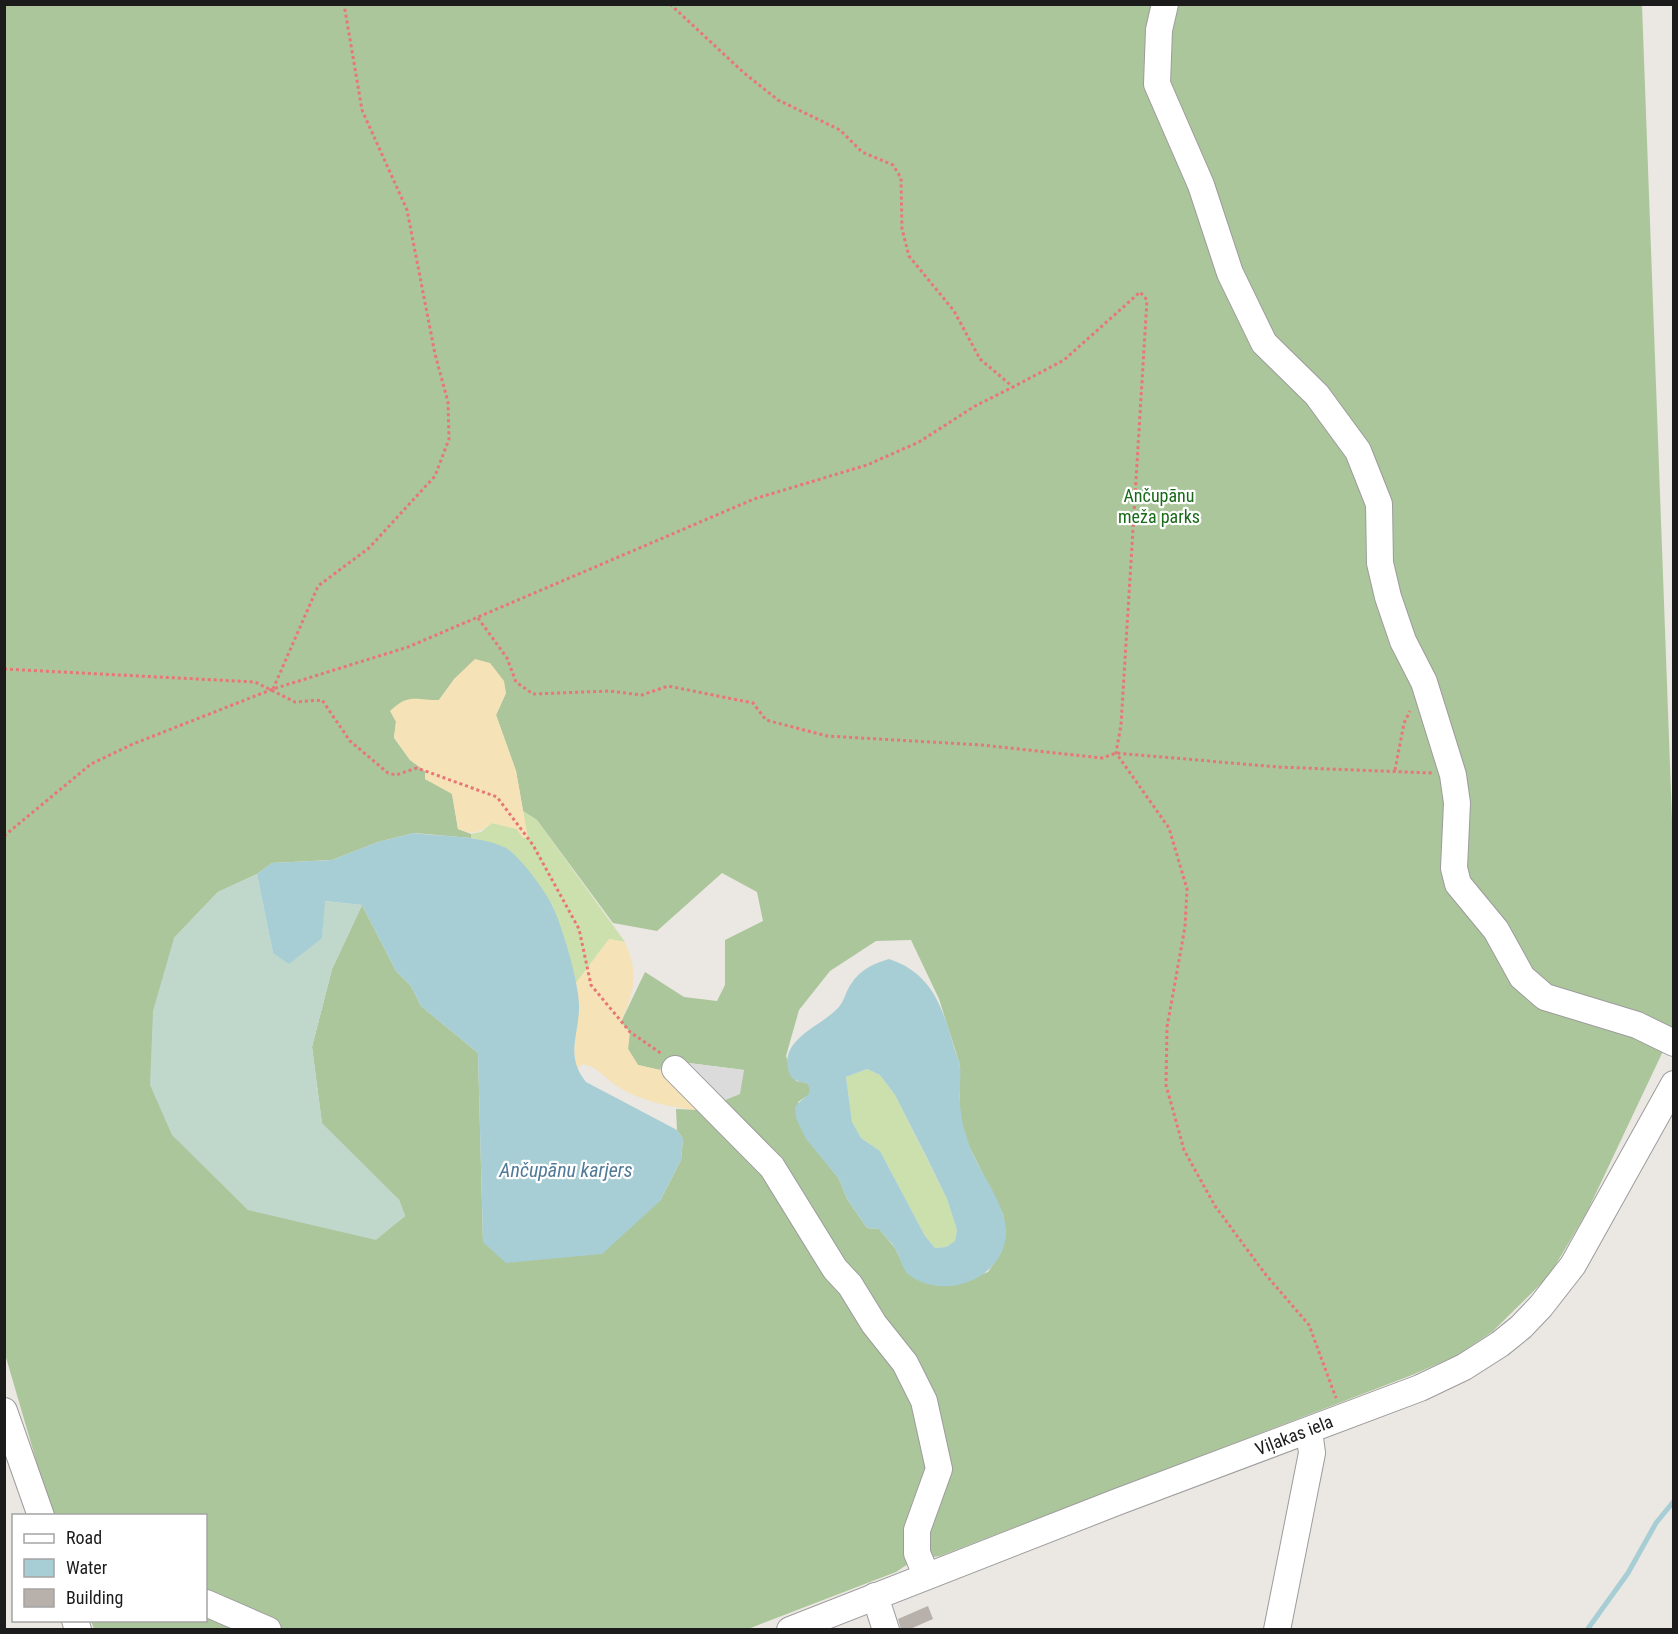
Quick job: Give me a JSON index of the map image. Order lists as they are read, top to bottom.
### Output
{
  "streets": {
    "street": ["Viļakas iela"]
  },
  "water": ["Ančupānu karjers"],
  "parks": ["Ančupānu meža parks"],
  "legend": ["Road", "Water", "Building"]
}
